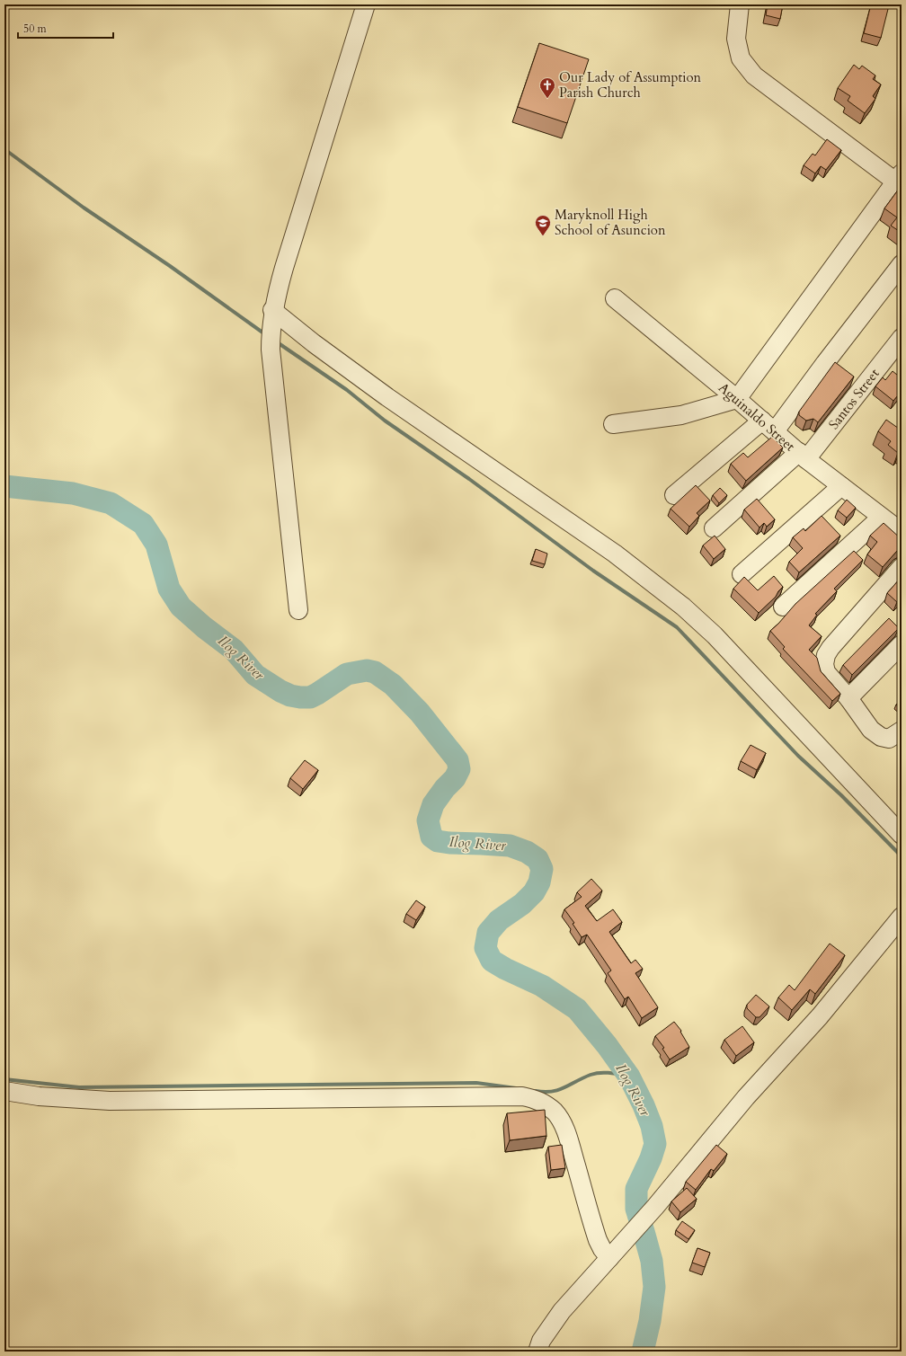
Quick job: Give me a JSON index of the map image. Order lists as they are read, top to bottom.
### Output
{
  "streets": {
    "street": ["Santos Street", "Aguinaldo Street"]
  },
  "crossings": [
    ["Santos Street", "Aguinaldo Street"]
  ],
  "water": ["Ilog River"],
  "places": {
    "church": ["Our Lady of Assumption Parish Church"],
    "school or university": ["Maryknoll High School of Asuncion"]
  },
  "scale_bar": "50 m"
}
